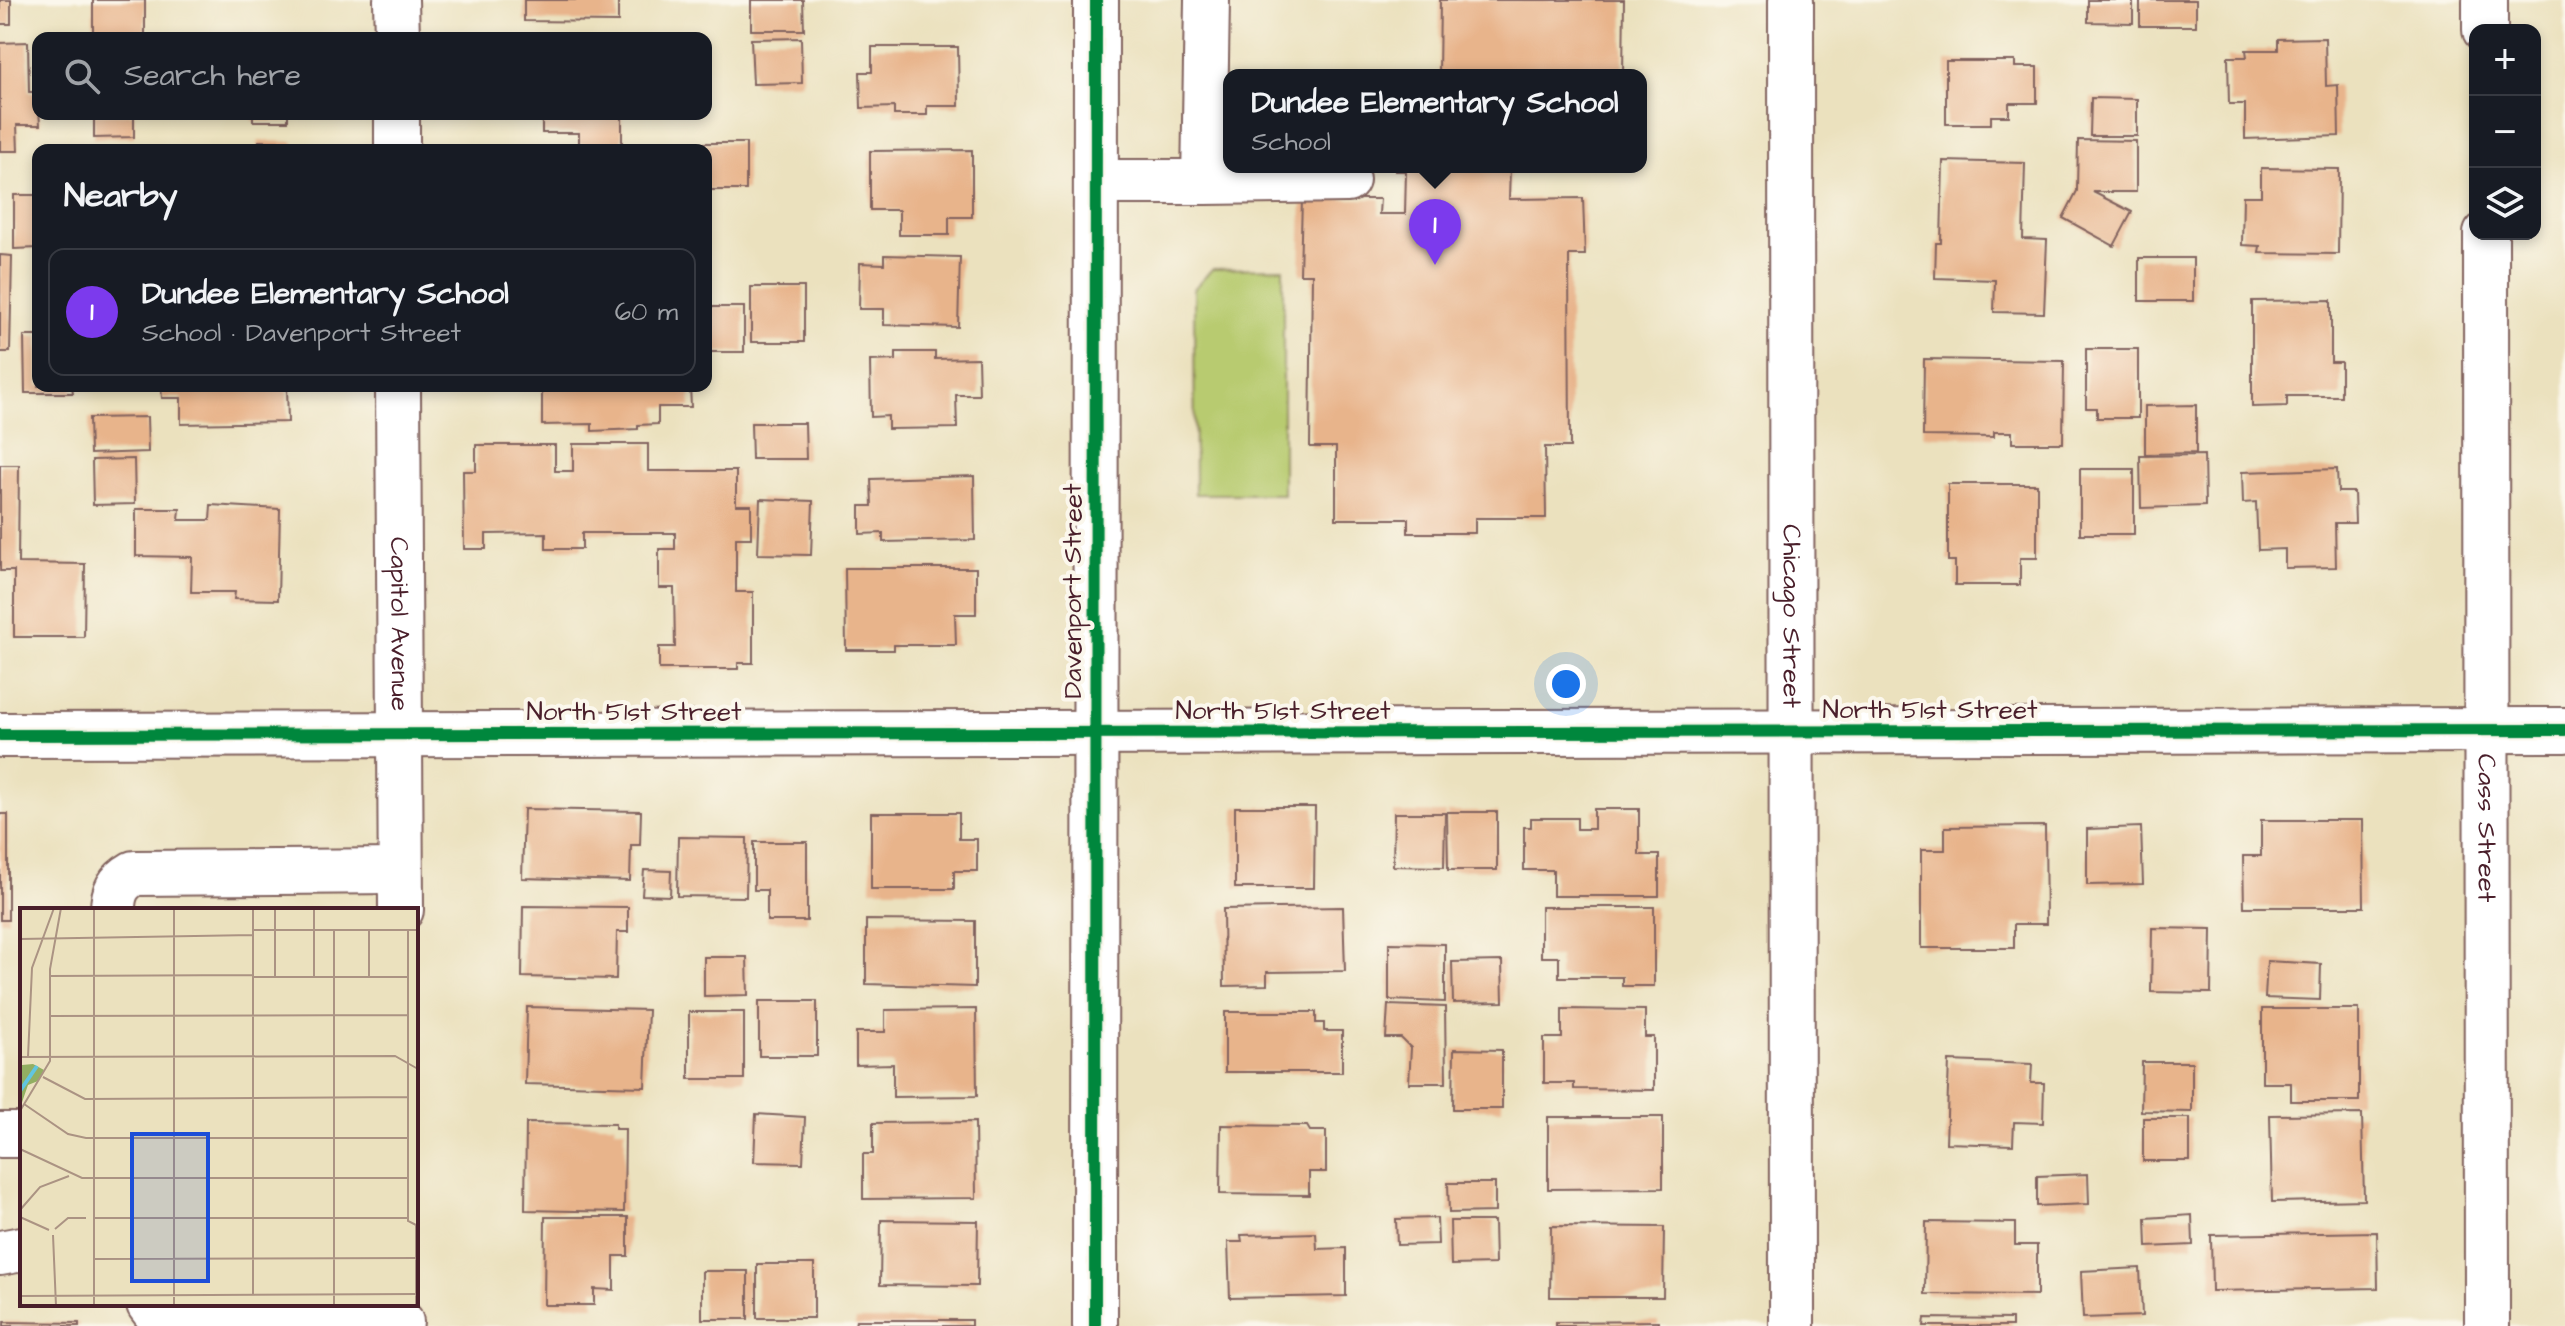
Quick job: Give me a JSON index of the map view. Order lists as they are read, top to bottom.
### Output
{
  "streets": {
    "street": [
      "Davenport Street",
      "Chicago Street",
      "Capitol Avenue",
      "North 51st Street",
      "Cass Street"
    ]
  },
  "crossings": [
    ["Davenport Street", "North 51st Street"],
    ["Chicago Street", "North 51st Street"],
    ["Capitol Avenue", "North 51st Street"],
    ["North 51st Street", "Cass Street"]
  ],
  "page": {
    "map_buttons": ["+", "−"],
    "search": "Search here",
    "popup": ["Dundee Elementary School", "School"],
    "heading": "Nearby",
    "pins": "1",
    "list": [
      {
        "mark": "1",
        "name": "Dundee Elementary School",
        "note": "School · Davenport Street",
        "value": "60 m"
      }
    ]
  }
}
